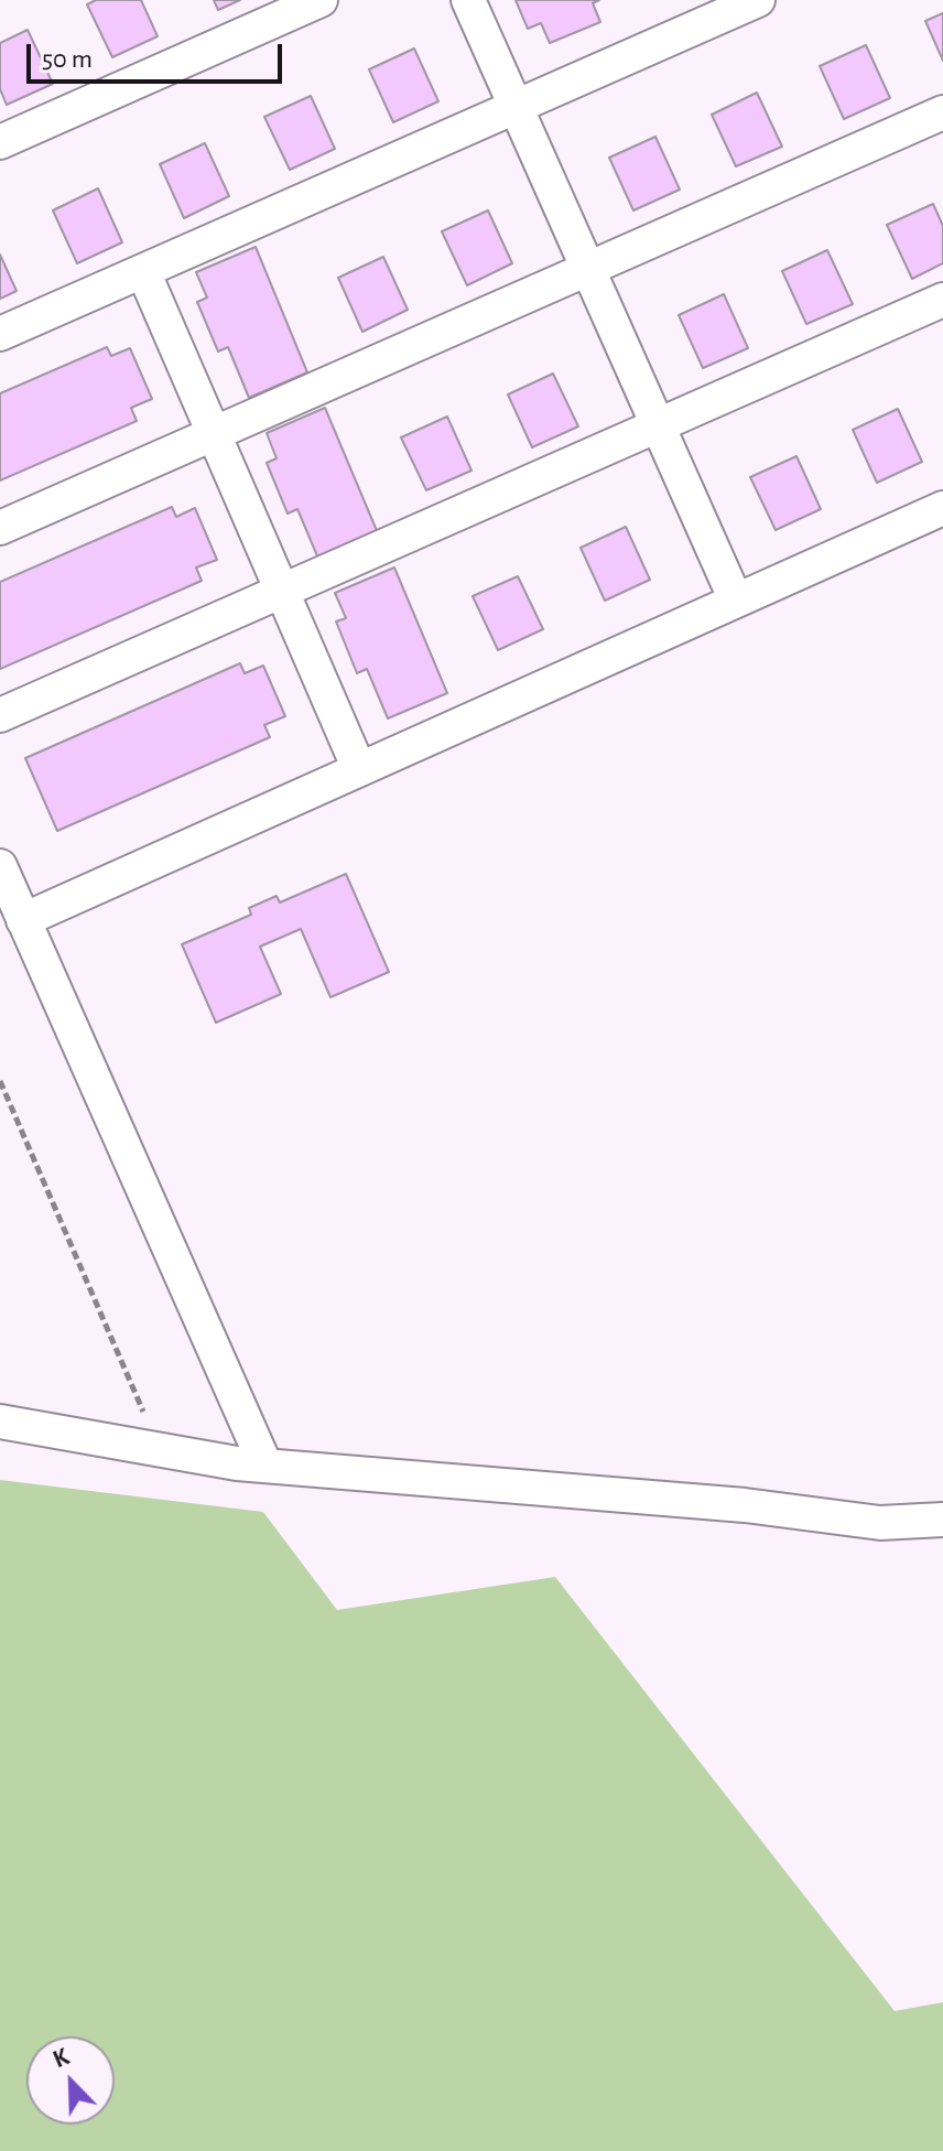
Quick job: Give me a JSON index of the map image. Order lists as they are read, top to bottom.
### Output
{
  "scale_bar": "50 m",
  "north": "top left"
}
